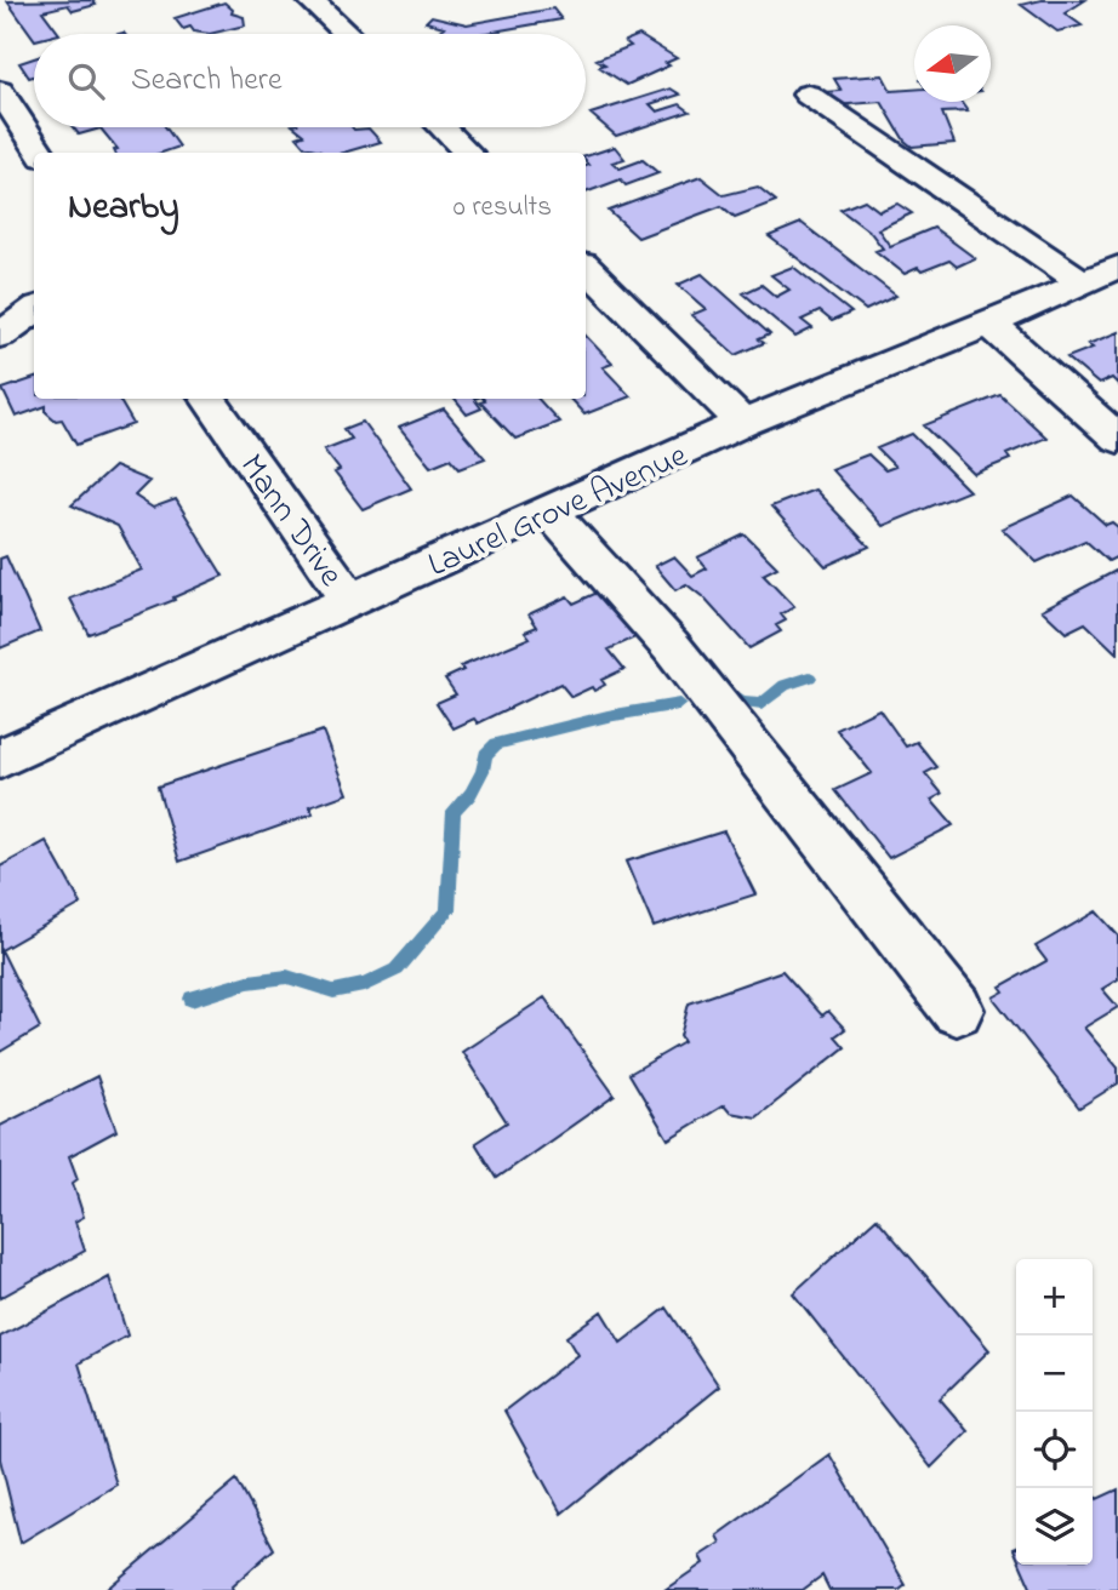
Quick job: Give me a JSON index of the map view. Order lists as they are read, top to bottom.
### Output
{
  "streets": {
    "street": ["Laurel Grove Avenue", "Mann Drive"]
  },
  "crossings": [
    ["Laurel Grove Avenue", "Mann Drive"]
  ],
  "north": "left",
  "page": {
    "search": "Search here",
    "heading": ["Nearby", "0 results"],
    "map_buttons": ["+", "−"]
  }
}
